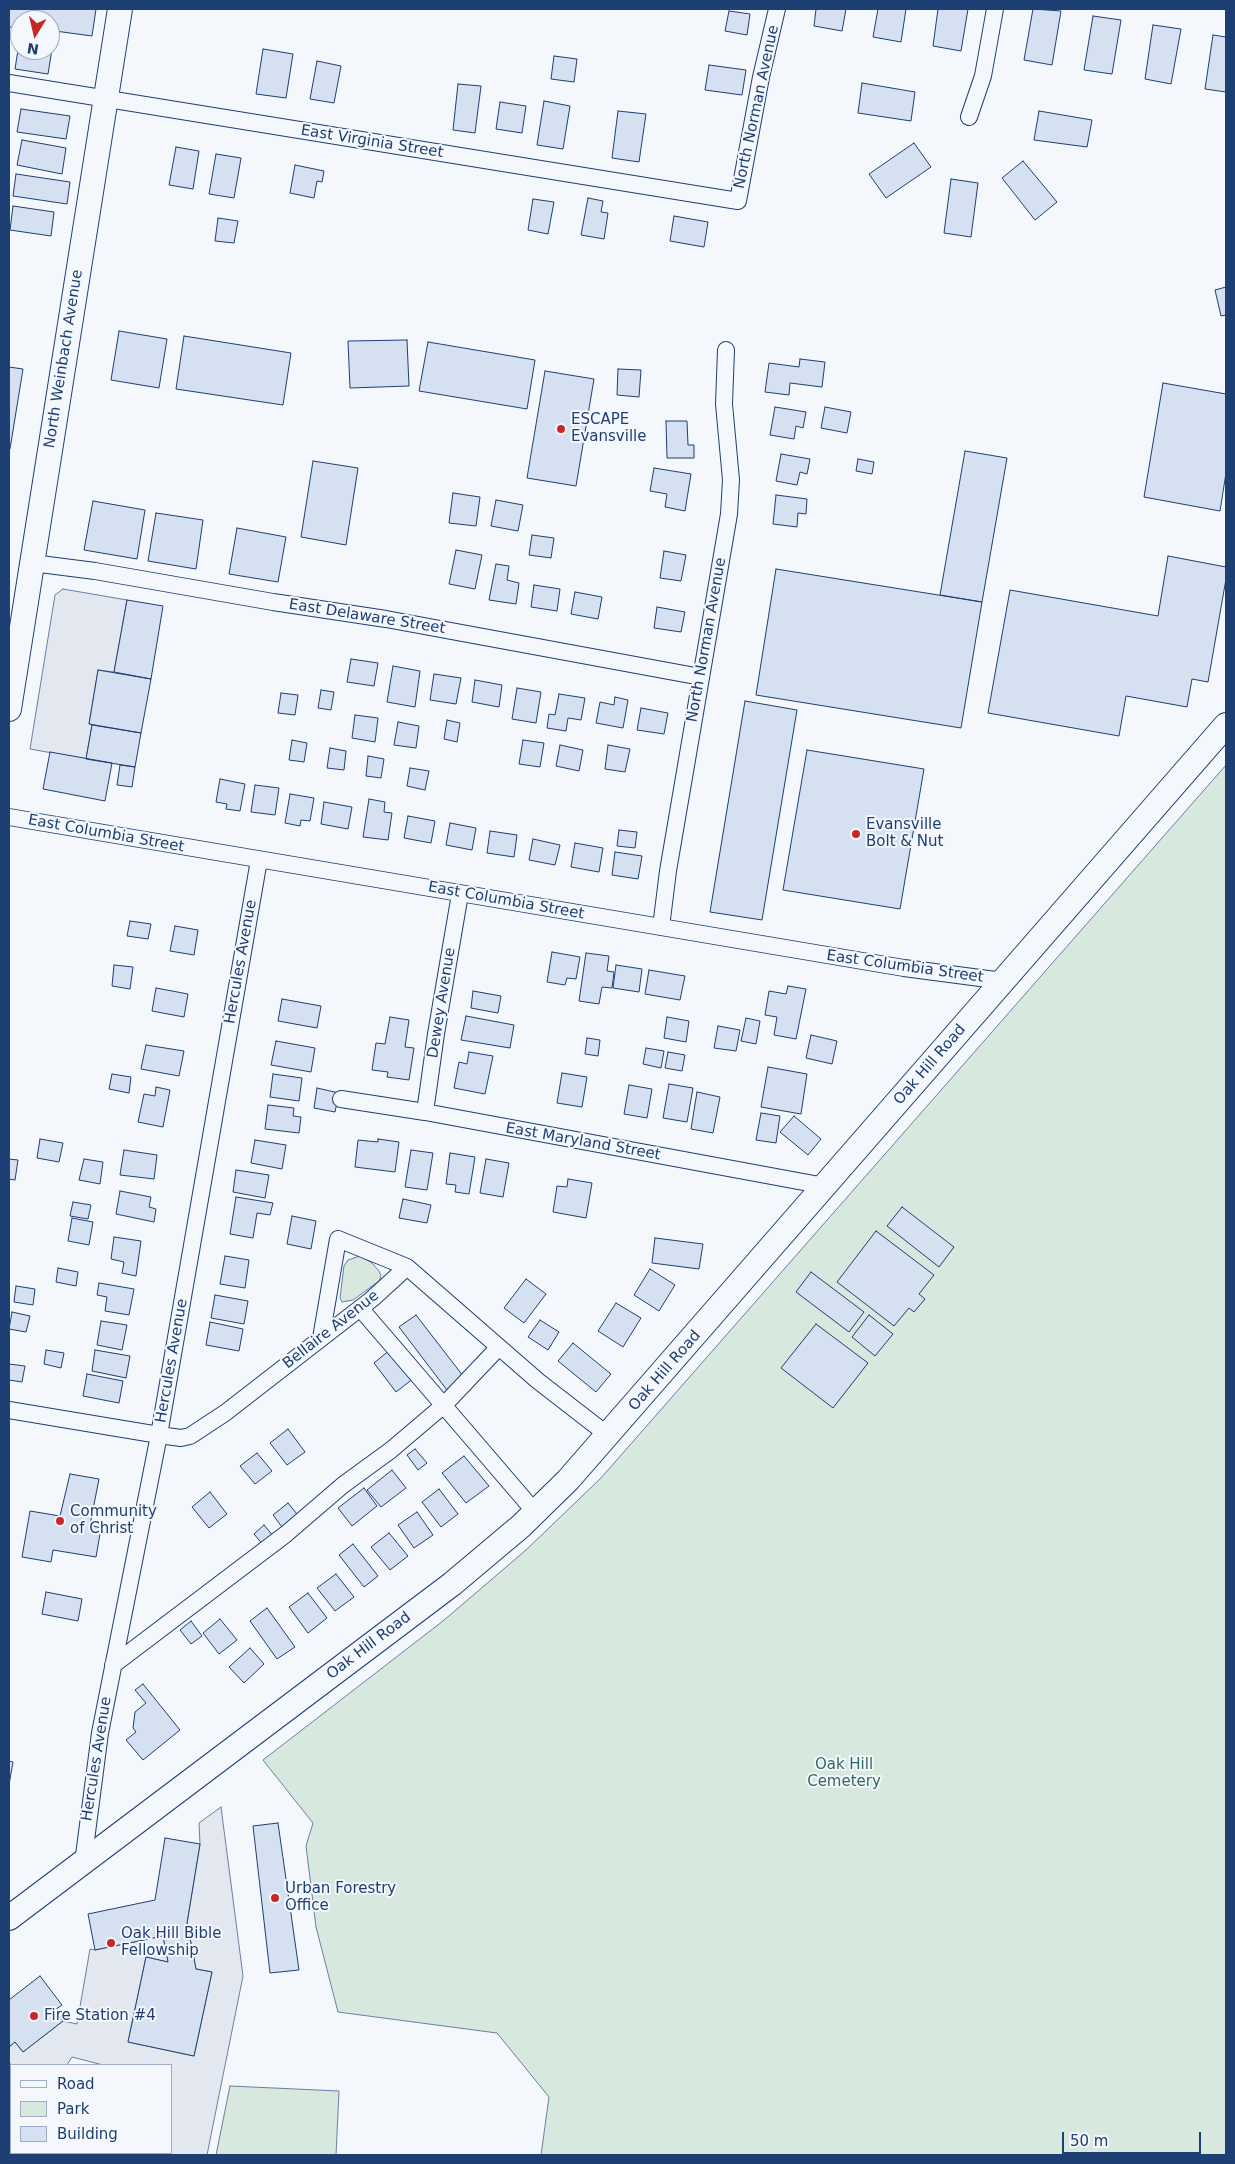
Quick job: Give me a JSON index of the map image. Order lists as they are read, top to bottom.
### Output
{
  "streets": {
    "main road": ["North Weinbach Avenue", "Oak Hill Road"],
    "street": [
      "North Norman Avenue",
      "East Virginia Street",
      "East Delaware Street",
      "East Columbia Street",
      "Hercules Avenue",
      "Dewey Avenue",
      "East Maryland Street",
      "Bellaire Avenue"
    ]
  },
  "crossings": [
    ["North Norman Avenue", "East Virginia Street"],
    ["North Norman Avenue", "East Delaware Street"],
    ["North Norman Avenue", "East Columbia Street"],
    ["East Virginia Street", "North Weinbach Avenue"],
    ["North Weinbach Avenue", "East Delaware Street"],
    ["East Columbia Street", "Hercules Avenue"],
    ["East Columbia Street", "Dewey Avenue"],
    ["East Columbia Street", "Oak Hill Road"],
    ["Hercules Avenue", "Oak Hill Road"],
    ["Hercules Avenue", "Bellaire Avenue"],
    ["Dewey Avenue", "East Maryland Street"],
    ["Oak Hill Road", "East Maryland Street"]
  ],
  "parks": ["Oak Hill Cemetery"],
  "places": [
    "ESCAPE Evansville",
    "Evansville Bolt & Nut",
    "Community of Christ",
    "Urban Forestry Office",
    "Oak Hill Bible Fellowship",
    "Fire Station #4"
  ],
  "legend": ["Road", "Park", "Building"],
  "scale_bar": "50 m",
  "north": "bottom"
}
